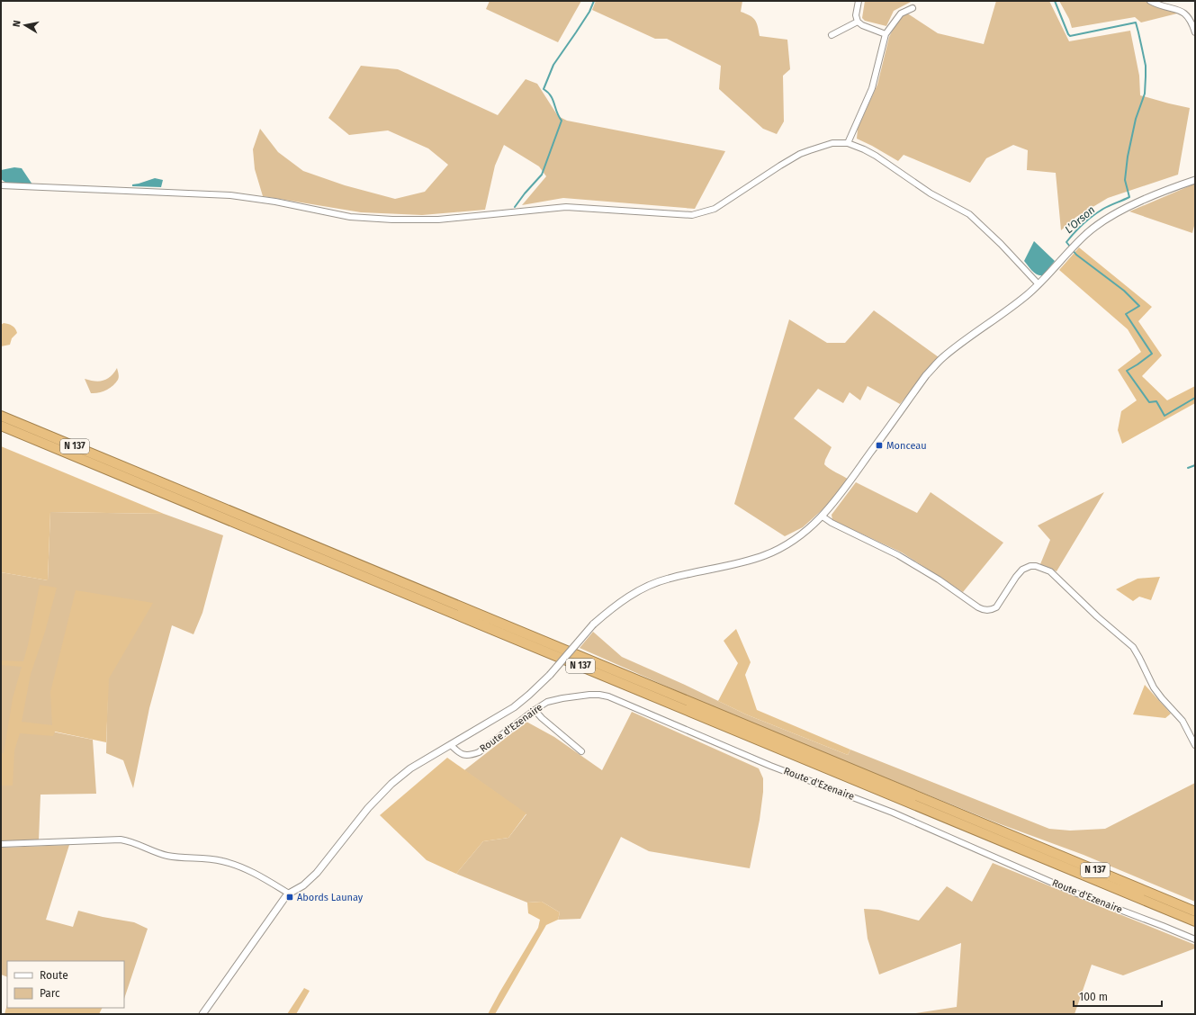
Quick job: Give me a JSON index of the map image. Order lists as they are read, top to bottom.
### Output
{
  "streets": {
    "highway": ["N 137"],
    "street": ["Route d'Ezenaire"]
  },
  "water": ["L’Orson"],
  "places": {
    "transit": ["Monceau", "Abords Launay"]
  },
  "legend": ["Route", "Parc"],
  "scale_bar": "100 m",
  "north": "left"
}
